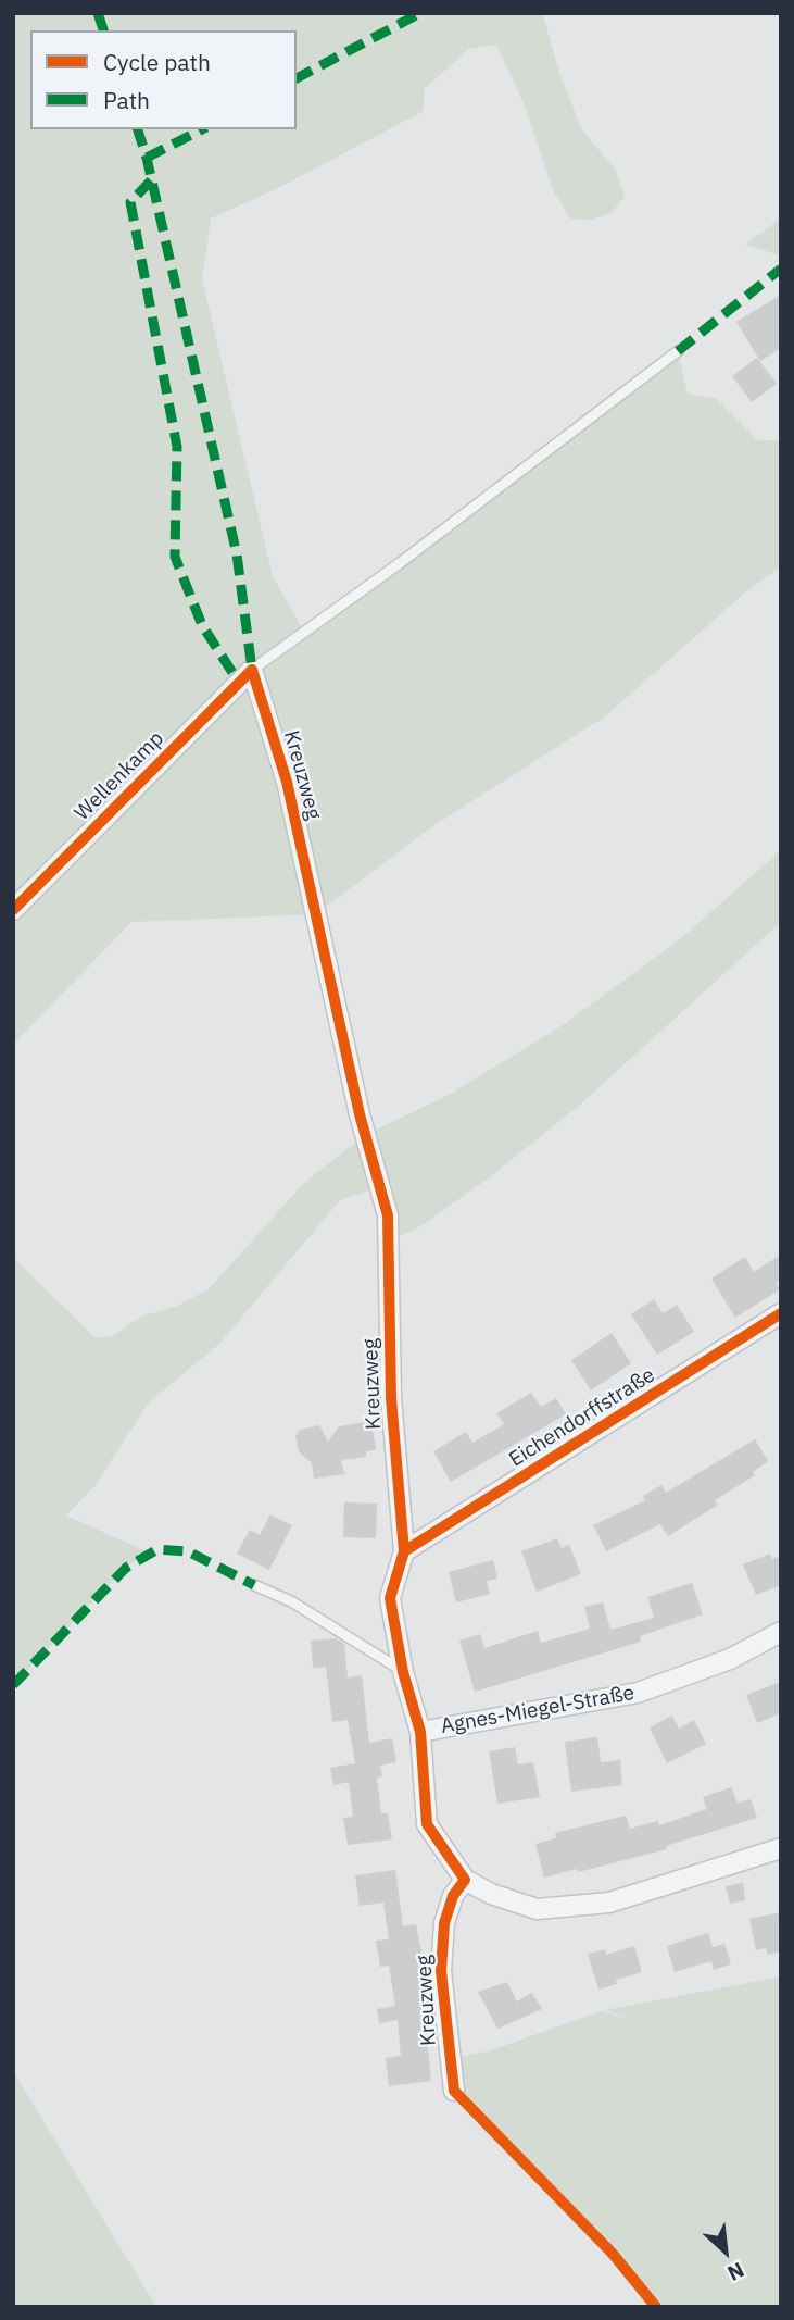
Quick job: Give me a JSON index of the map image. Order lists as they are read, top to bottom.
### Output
{
  "streets": {
    "street": [
      "Kreuzweg",
      "Wellenkamp",
      "Eichendorffstraße",
      "Agnes-Miegel-Straße"
    ]
  },
  "crossings": [
    ["Kreuzweg", "Wellenkamp"],
    ["Kreuzweg", "Eichendorffstraße"],
    ["Kreuzweg", "Agnes-Miegel-Straße"]
  ],
  "legend": ["Cycle path", "Path"],
  "north": "bottom right"
}
